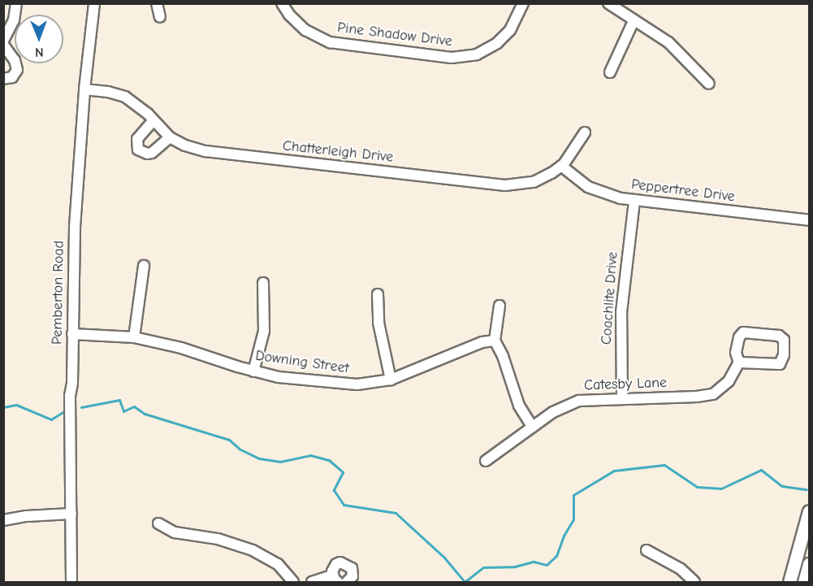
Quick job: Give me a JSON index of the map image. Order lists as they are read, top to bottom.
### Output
{
  "streets": {
    "street": [
      "Pine Shadow Drive",
      "Chatterleigh Drive",
      "Peppertree Drive",
      "Pemberton Road",
      "Coachlite Drive",
      "Downing Street",
      "Catesby Lane"
    ]
  },
  "crossings": [
    ["Chatterleigh Drive", "Peppertree Drive"],
    ["Chatterleigh Drive", "Pemberton Road"],
    ["Peppertree Drive", "Coachlite Drive"],
    ["Pemberton Road", "Downing Street"],
    ["Coachlite Drive", "Catesby Lane"]
  ],
  "north": "bottom"
}
